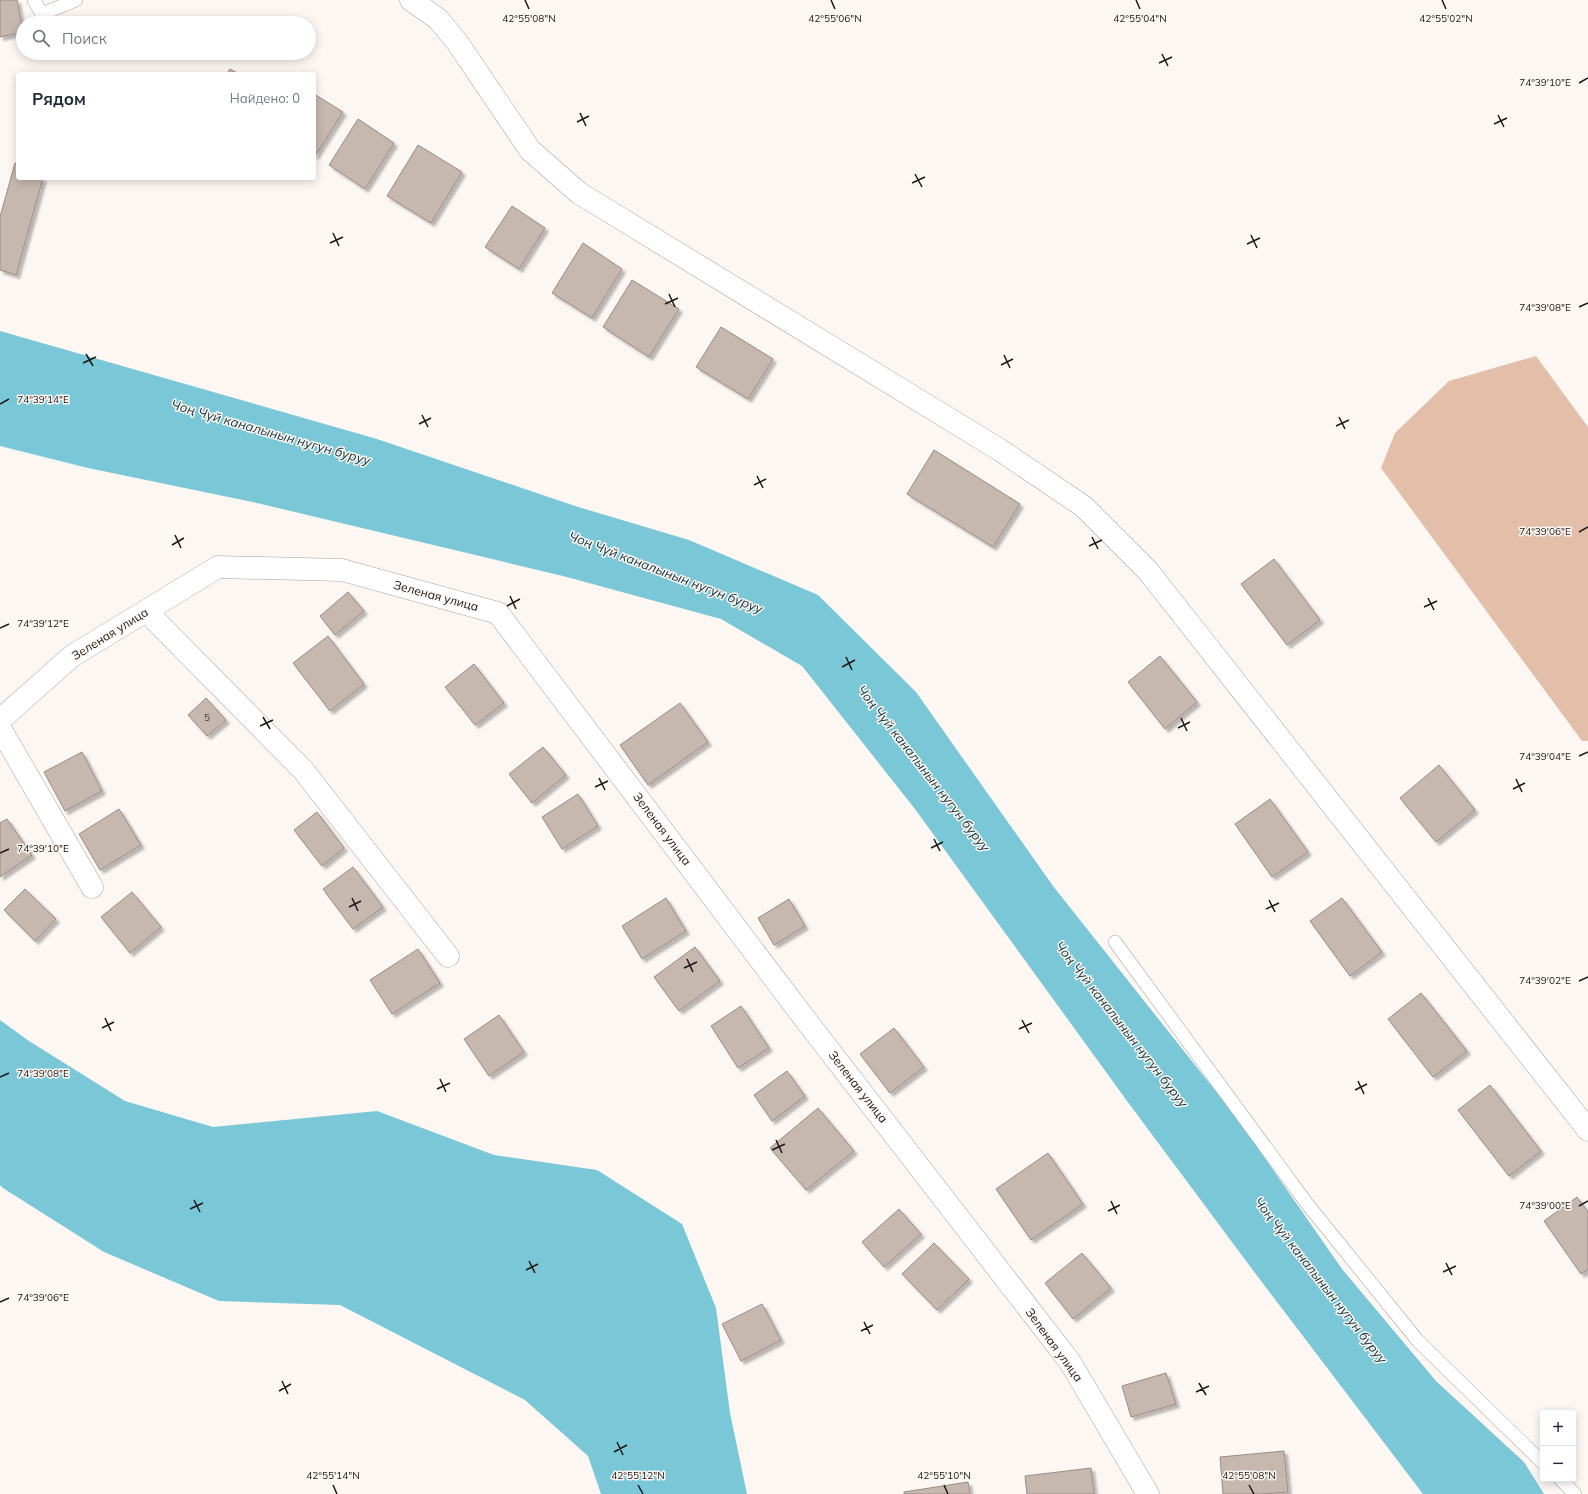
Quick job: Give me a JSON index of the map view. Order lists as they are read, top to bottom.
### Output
{
  "streets": {
    "street": ["Зеленая улица"]
  },
  "water": ["Чоң Чүй каналынын нугун буруу"],
  "house_numbers": ["5"],
  "page": {
    "search": "Поиск",
    "heading": ["Рядом", "Найдено: 0"],
    "map_buttons": ["+", "−"]
  },
  "coordinates": [
    "42°55'08\"N",
    "42°55'06\"N",
    "42°55'02\"N",
    "42°55'04\"N",
    "74°39'10\"E",
    "74°39'08\"E",
    "74°39'14\"E",
    "74°39'06\"E",
    "74°39'12\"E",
    "74°39'04\"E",
    "74°39'02\"E",
    "74°39'00\"E",
    "42°55'14\"N",
    "42°55'12\"N",
    "42°55'10\"N"
  ]
}
